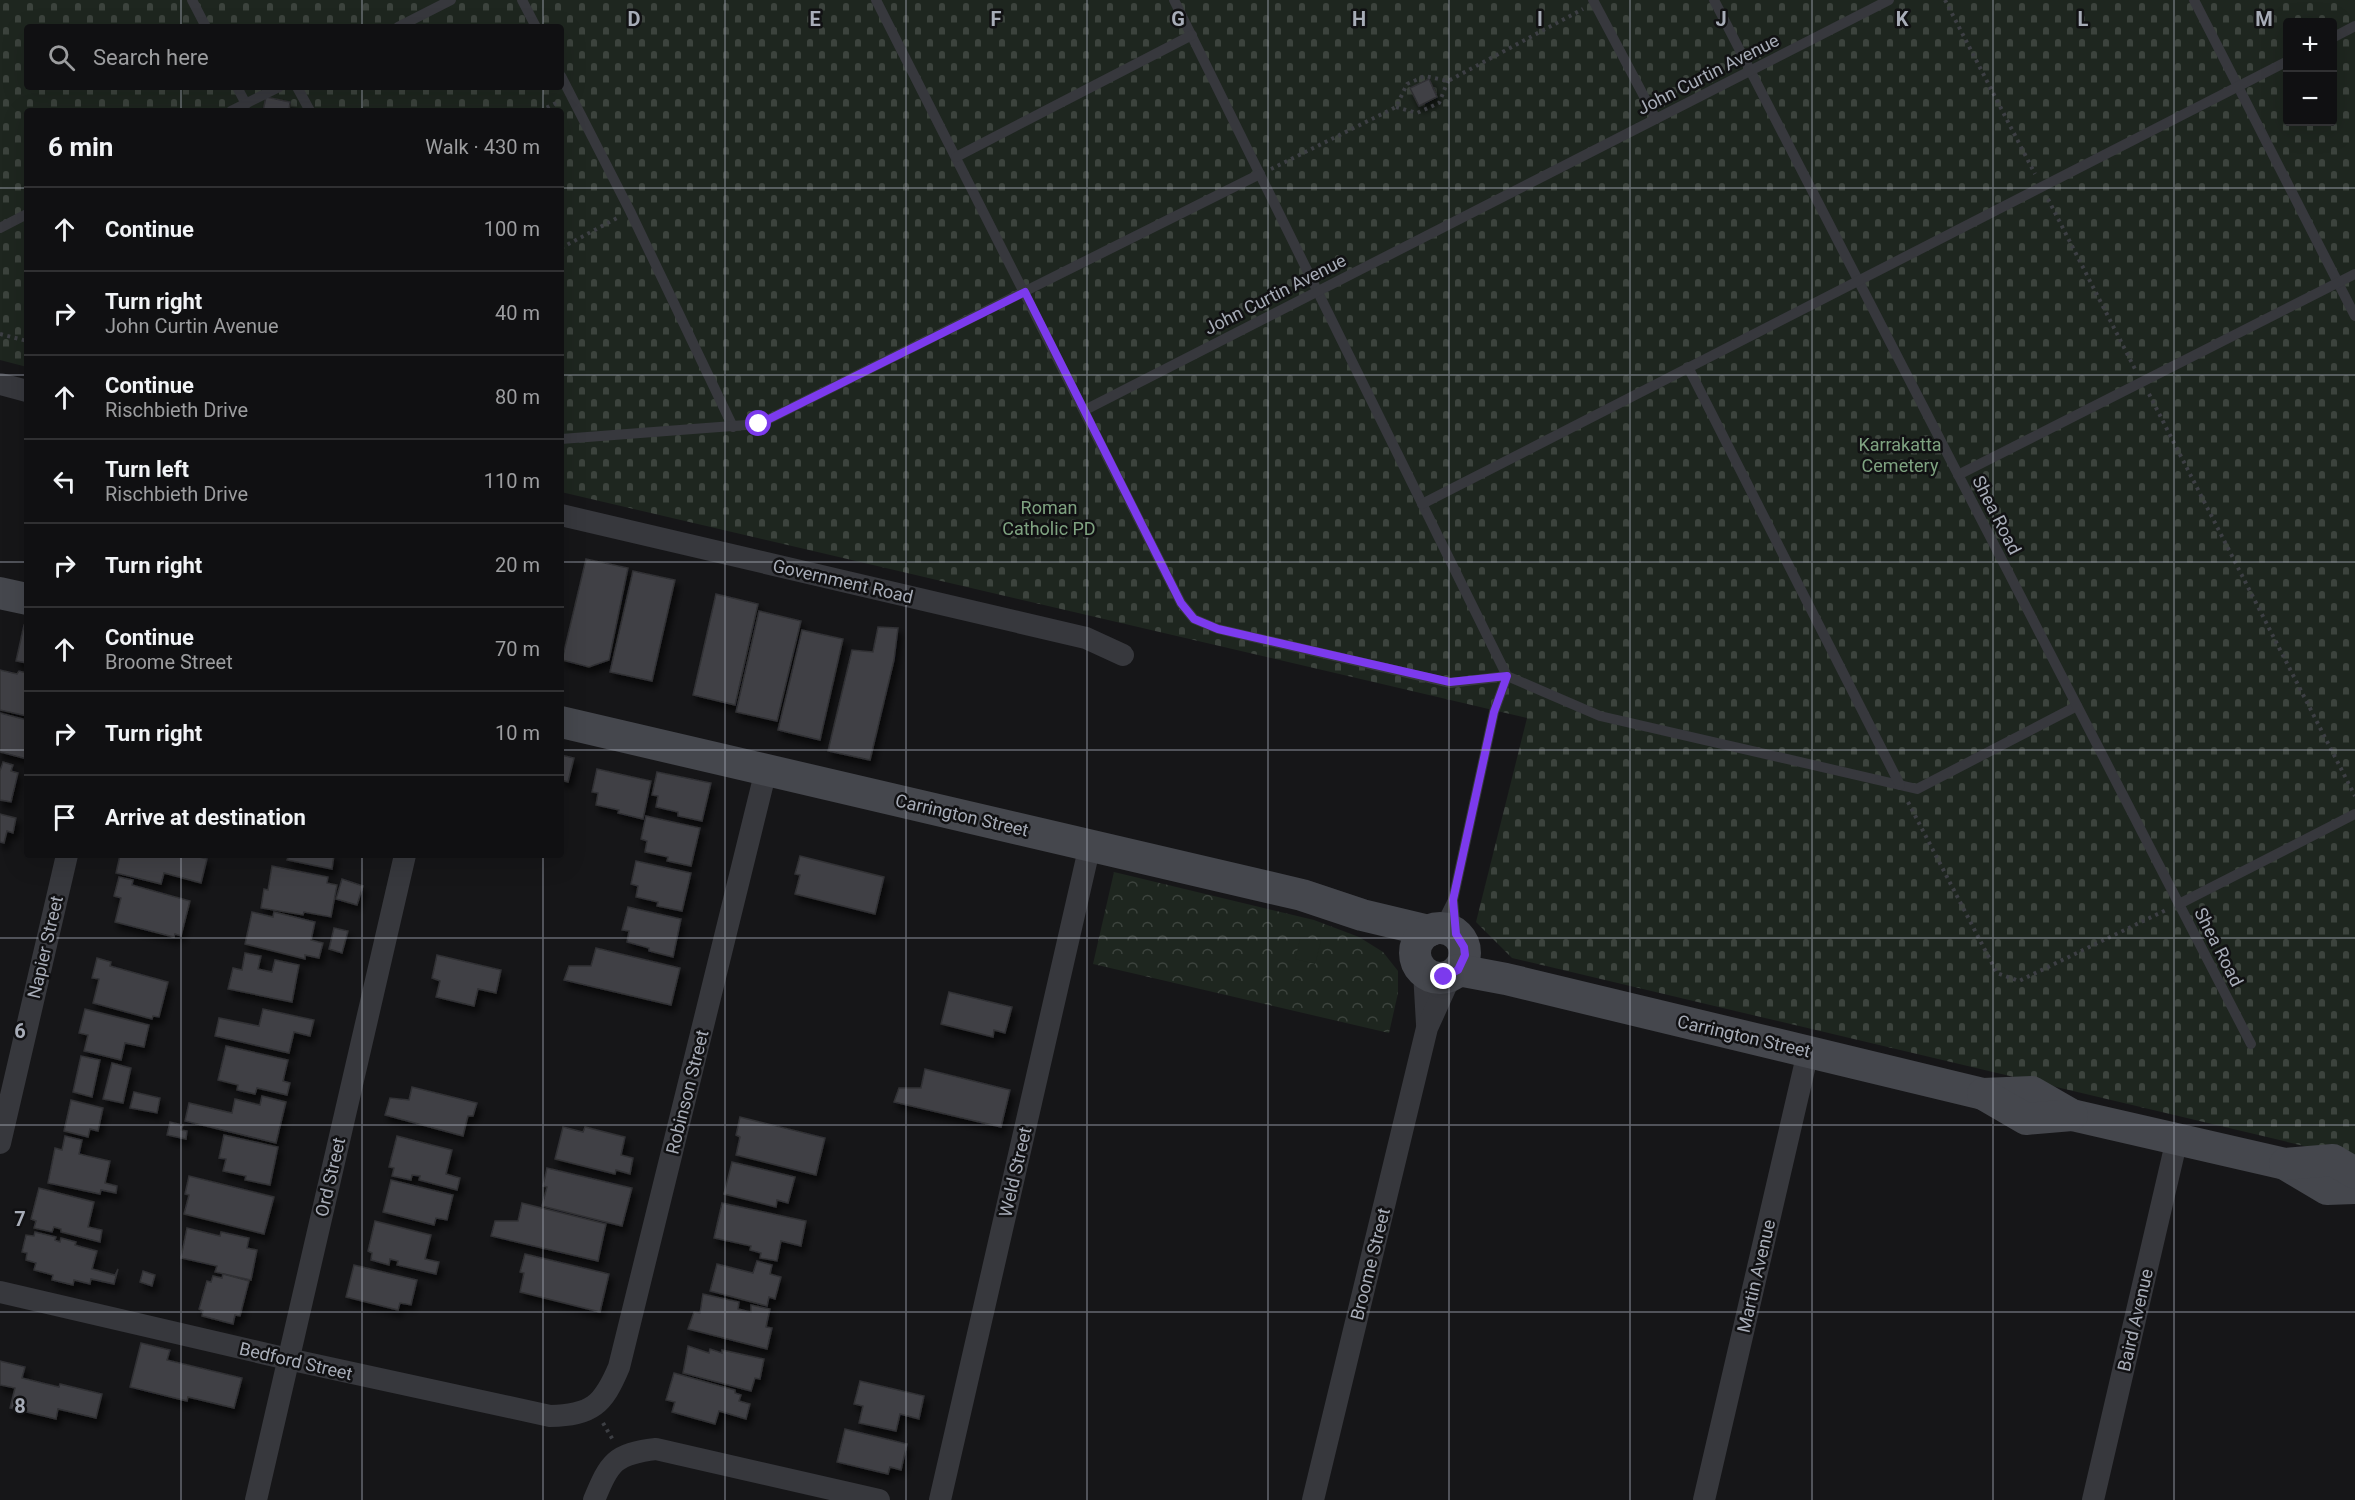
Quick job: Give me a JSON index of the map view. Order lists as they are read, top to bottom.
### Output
{
  "streets": {
    "street": [
      "Government Road",
      "Carrington Street",
      "Napier Street",
      "Robinson Street",
      "Weld Street",
      "Ord Street",
      "Broome Street",
      "Martin Avenue",
      "Baird Avenue",
      "Bedford Street"
    ],
    "lane": ["John Curtin Avenue", "Shea Road"]
  },
  "crossings": [
    ["John Curtin Avenue", "Shea Road"],
    ["Carrington Street", "Robinson Street"],
    ["Carrington Street", "Weld Street"],
    ["Carrington Street", "Broome Street"],
    ["Carrington Street", "Martin Avenue"],
    ["Carrington Street", "Baird Avenue"],
    ["Robinson Street", "Bedford Street"],
    ["Ord Street", "Bedford Street"]
  ],
  "parks": ["Karrakatta Cemetery", "Roman Catholic PD"],
  "page": {
    "map_buttons": ["+", "−"],
    "search": "Search here",
    "heading": ["6 min", "Walk · 430 m"],
    "list": [
      ["Continue", "100 m"],
      ["Turn right", "John Curtin Avenue", "40 m"],
      ["Continue", "Rischbieth Drive", "80 m"],
      ["Turn left", "Rischbieth Drive", "110 m"],
      ["Turn right", "20 m"],
      ["Continue", "Broome Street", "70 m"],
      ["Turn right", "10 m"],
      "Arrive at destination"
    ]
  },
  "grid": {
    "columns": [
      "D",
      "E",
      "F",
      "G",
      "H",
      "I",
      "J",
      "K",
      "L",
      "M"
    ],
    "rows": ["6", "7", "8"]
  }
}
